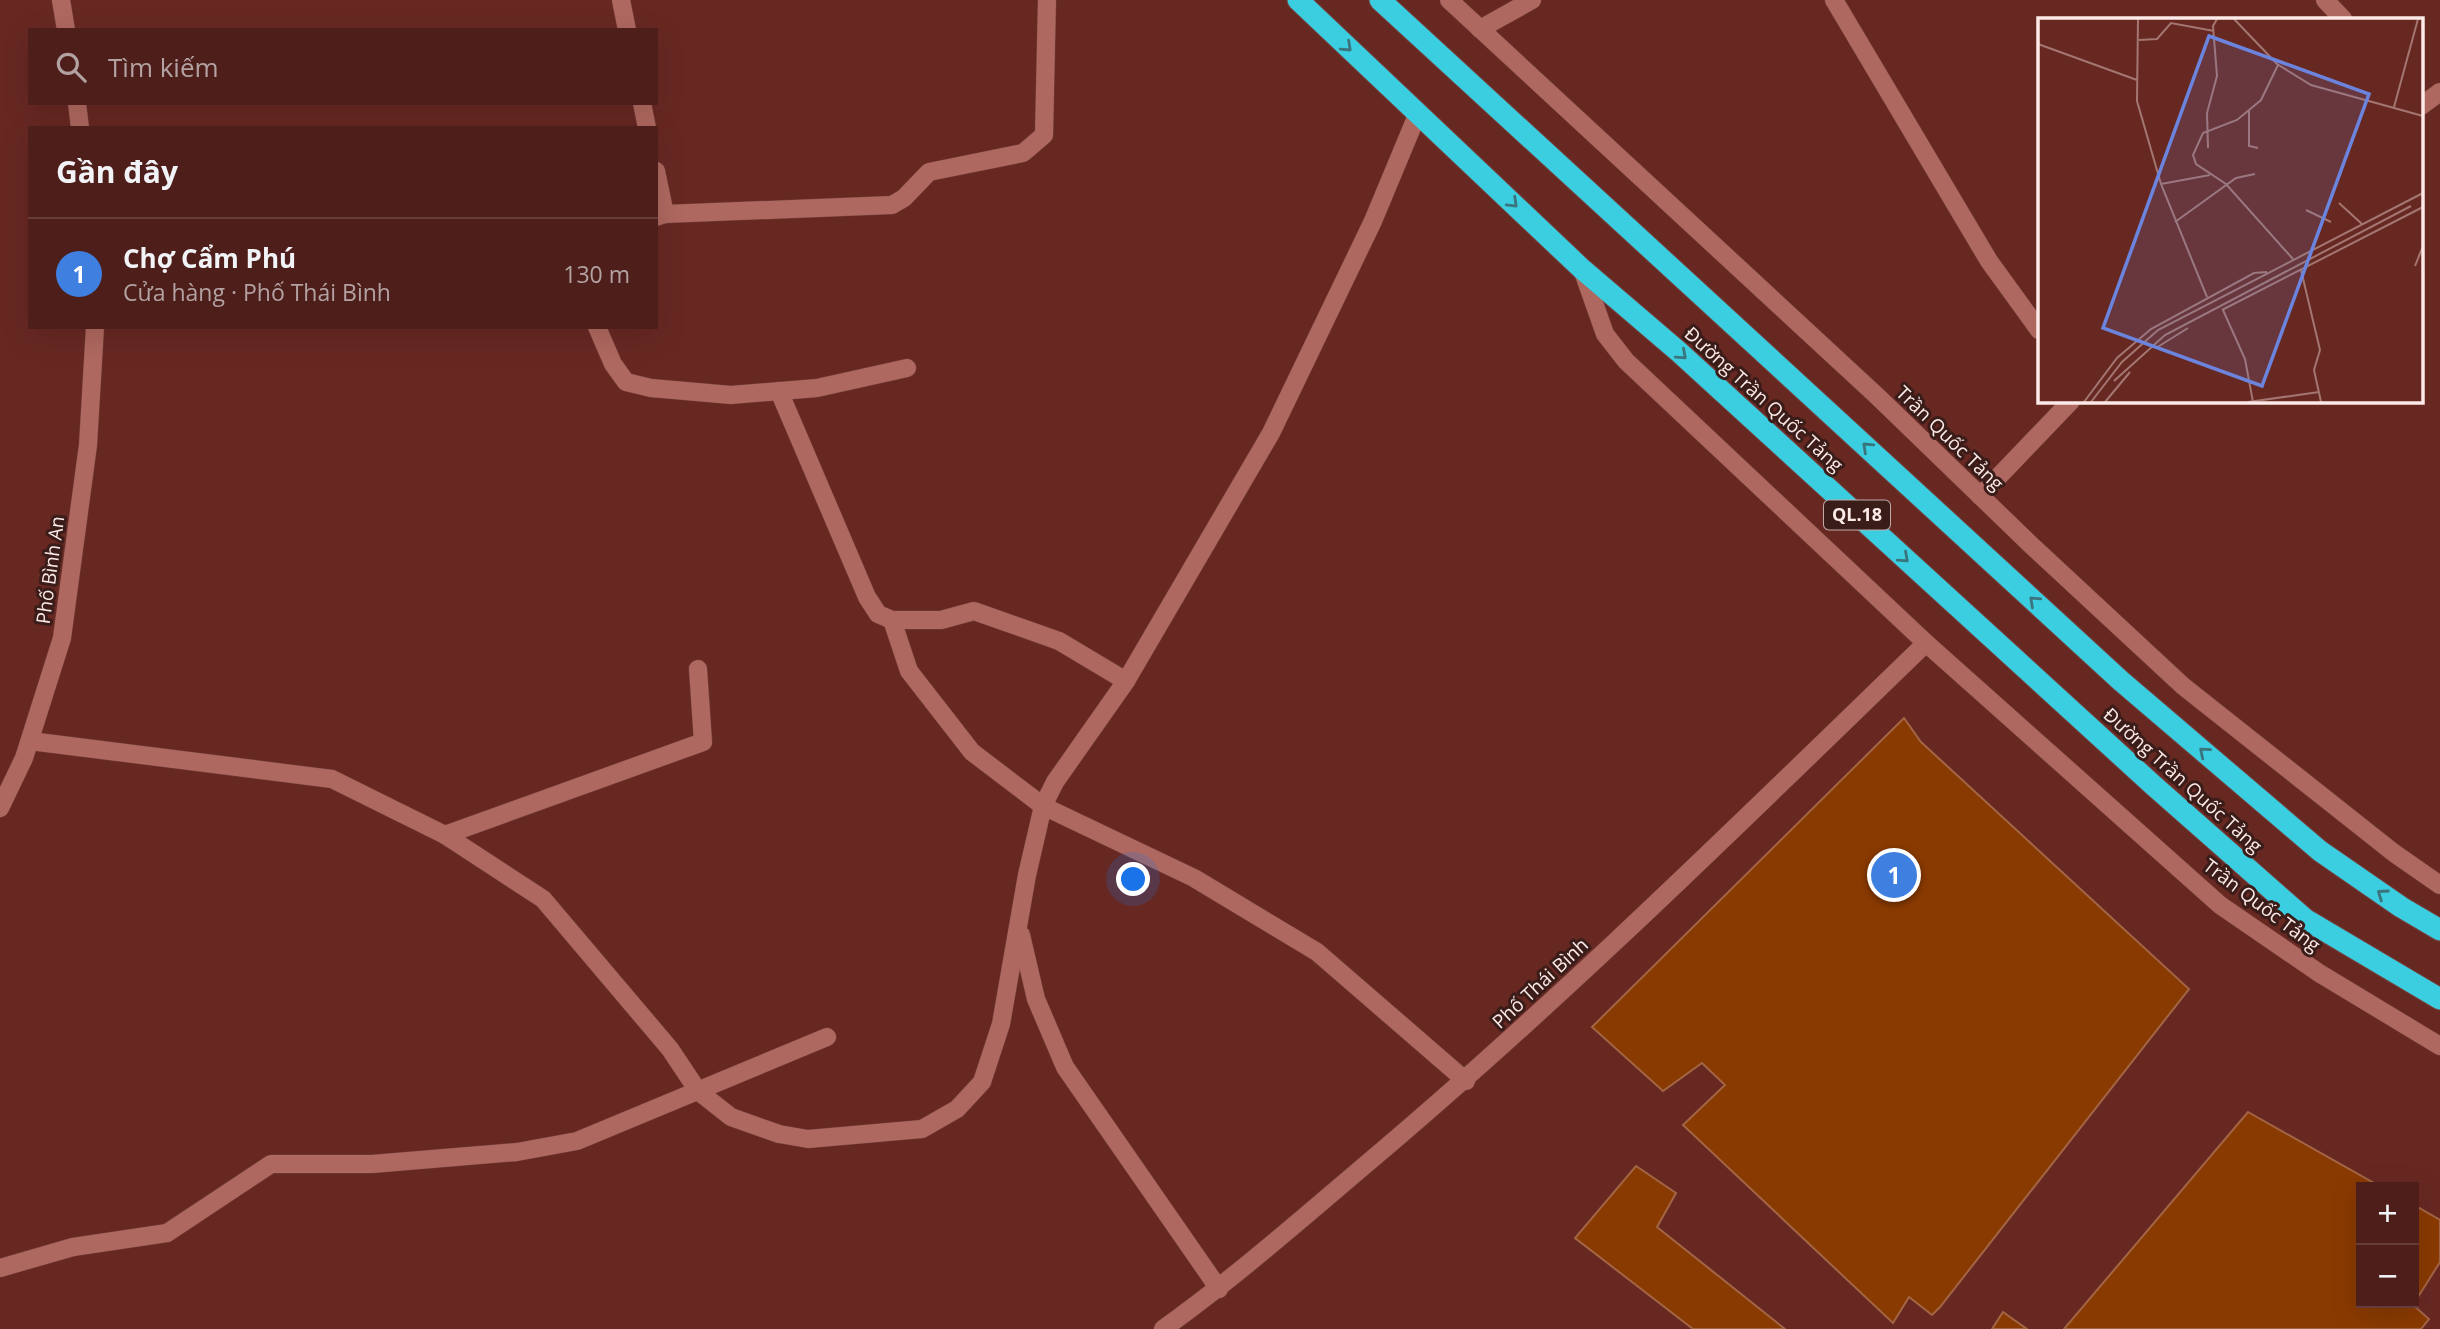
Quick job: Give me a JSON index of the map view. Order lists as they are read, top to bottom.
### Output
{
  "streets": {
    "highway": ["Đường Trần Quốc Tảng", "QL.18"],
    "street": ["Trần Quốc Tảng", "Phố Bình An", "Phố Thái Bình"]
  },
  "crossings": [
    ["Đường Trần Quốc Tảng", "Trần Quốc Tảng"],
    ["Trần Quốc Tảng", "Phố Thái Bình"]
  ],
  "page": {
    "search": "Tìm kiếm",
    "heading": "Gần đây",
    "list": [
      {
        "mark": "1",
        "name": "Chợ Cẩm Phú",
        "note": "Cửa hàng · Phố Thái Bình",
        "value": "130 m"
      }
    ],
    "pins": "1",
    "map_buttons": ["+", "−"]
  }
}
